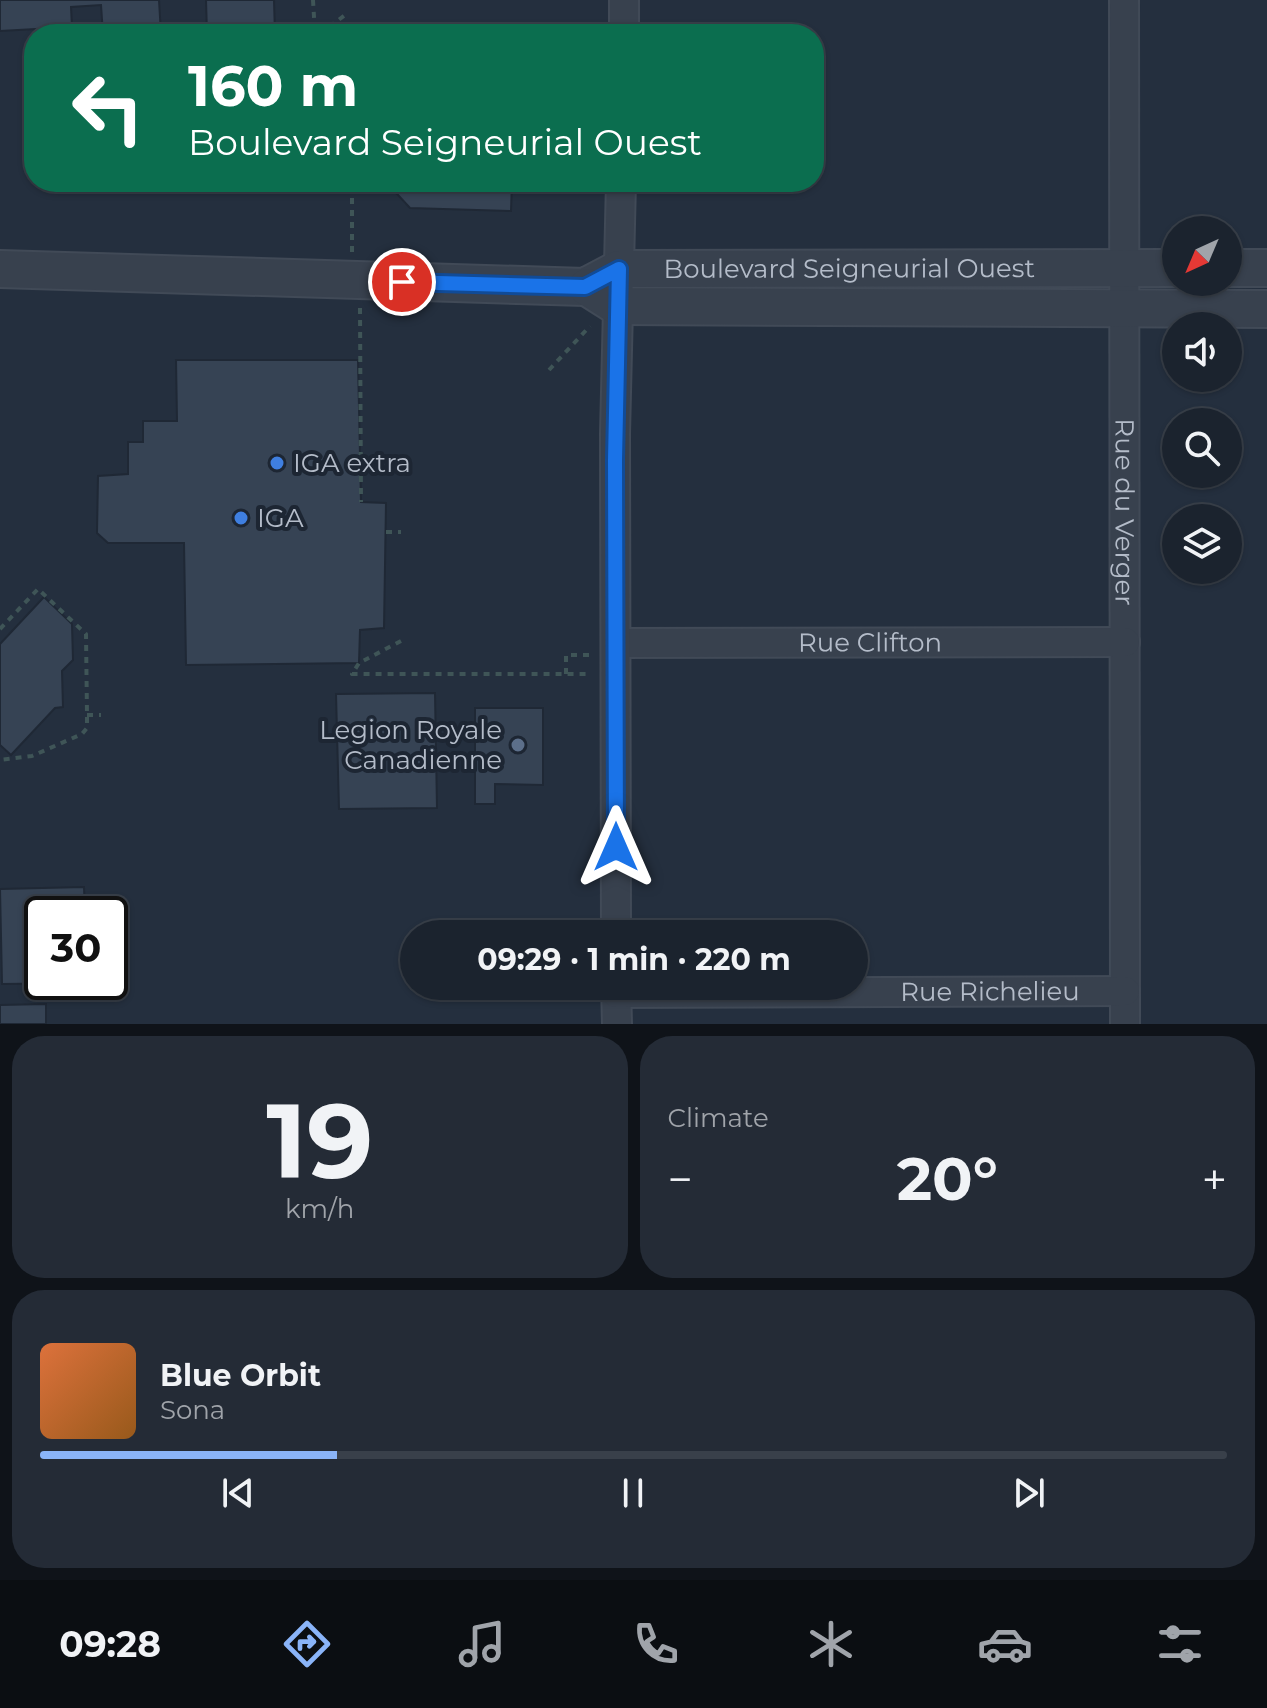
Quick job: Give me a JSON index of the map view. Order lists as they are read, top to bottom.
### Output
{
  "streets": {
    "street": [
      "Boulevard Seigneurial Ouest",
      "Rue du Verger",
      "Rue Clifton",
      "Rue Richelieu"
    ]
  },
  "crossings": [
    ["Boulevard Seigneurial Ouest", "Rue du Verger"],
    ["Rue du Verger", "Rue Clifton"],
    ["Rue du Verger", "Rue Richelieu"]
  ],
  "places": ["IGA extra", "IGA", "Legion Royale Canadienne"],
  "north": "bottom left",
  "page": {
    "turn": ["160 m", "Boulevard Seigneurial Ouest"],
    "limit": "30",
    "trip": "09:29 · 1 min · 220 m",
    "tile": [
      ["19", "km/h"],
      "Climate"
    ],
    "heat": ["−", "20°", "+"],
    "song": ["Blue Orbit", "Sona"],
    "tabs": "09:28"
  }
}
